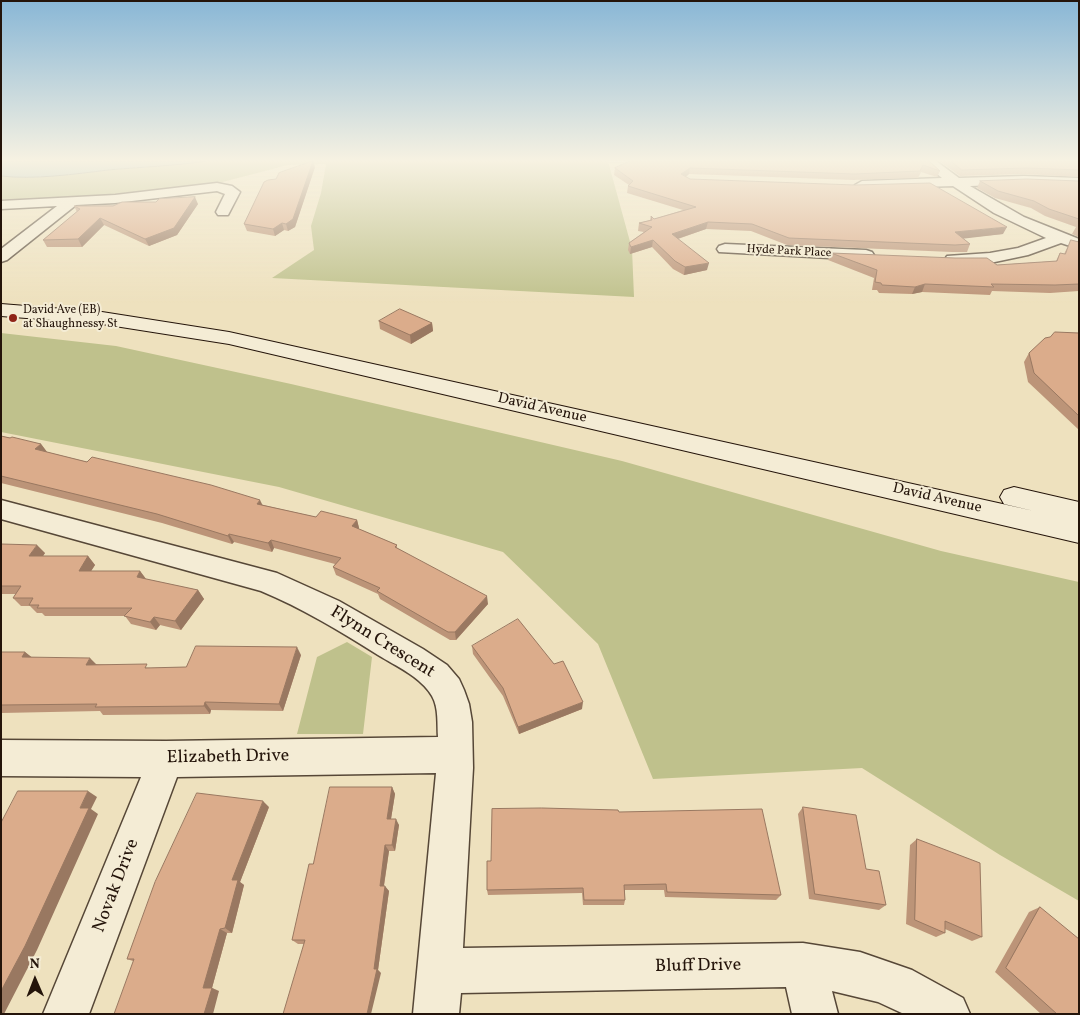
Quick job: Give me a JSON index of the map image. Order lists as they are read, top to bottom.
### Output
{
  "streets": {
    "main road": ["David Avenue"],
    "street": [
      "Hyde Park Place",
      "Flynn Crescent",
      "Elizabeth Drive",
      "Novak Drive",
      "Bluff Drive"
    ]
  },
  "crossings": [
    ["Flynn Crescent", "Elizabeth Drive"],
    ["Flynn Crescent", "Bluff Drive"],
    ["Elizabeth Drive", "Novak Drive"]
  ],
  "places": ["David Ave (EB) at Shaughnessy St"],
  "north": "top"
}
